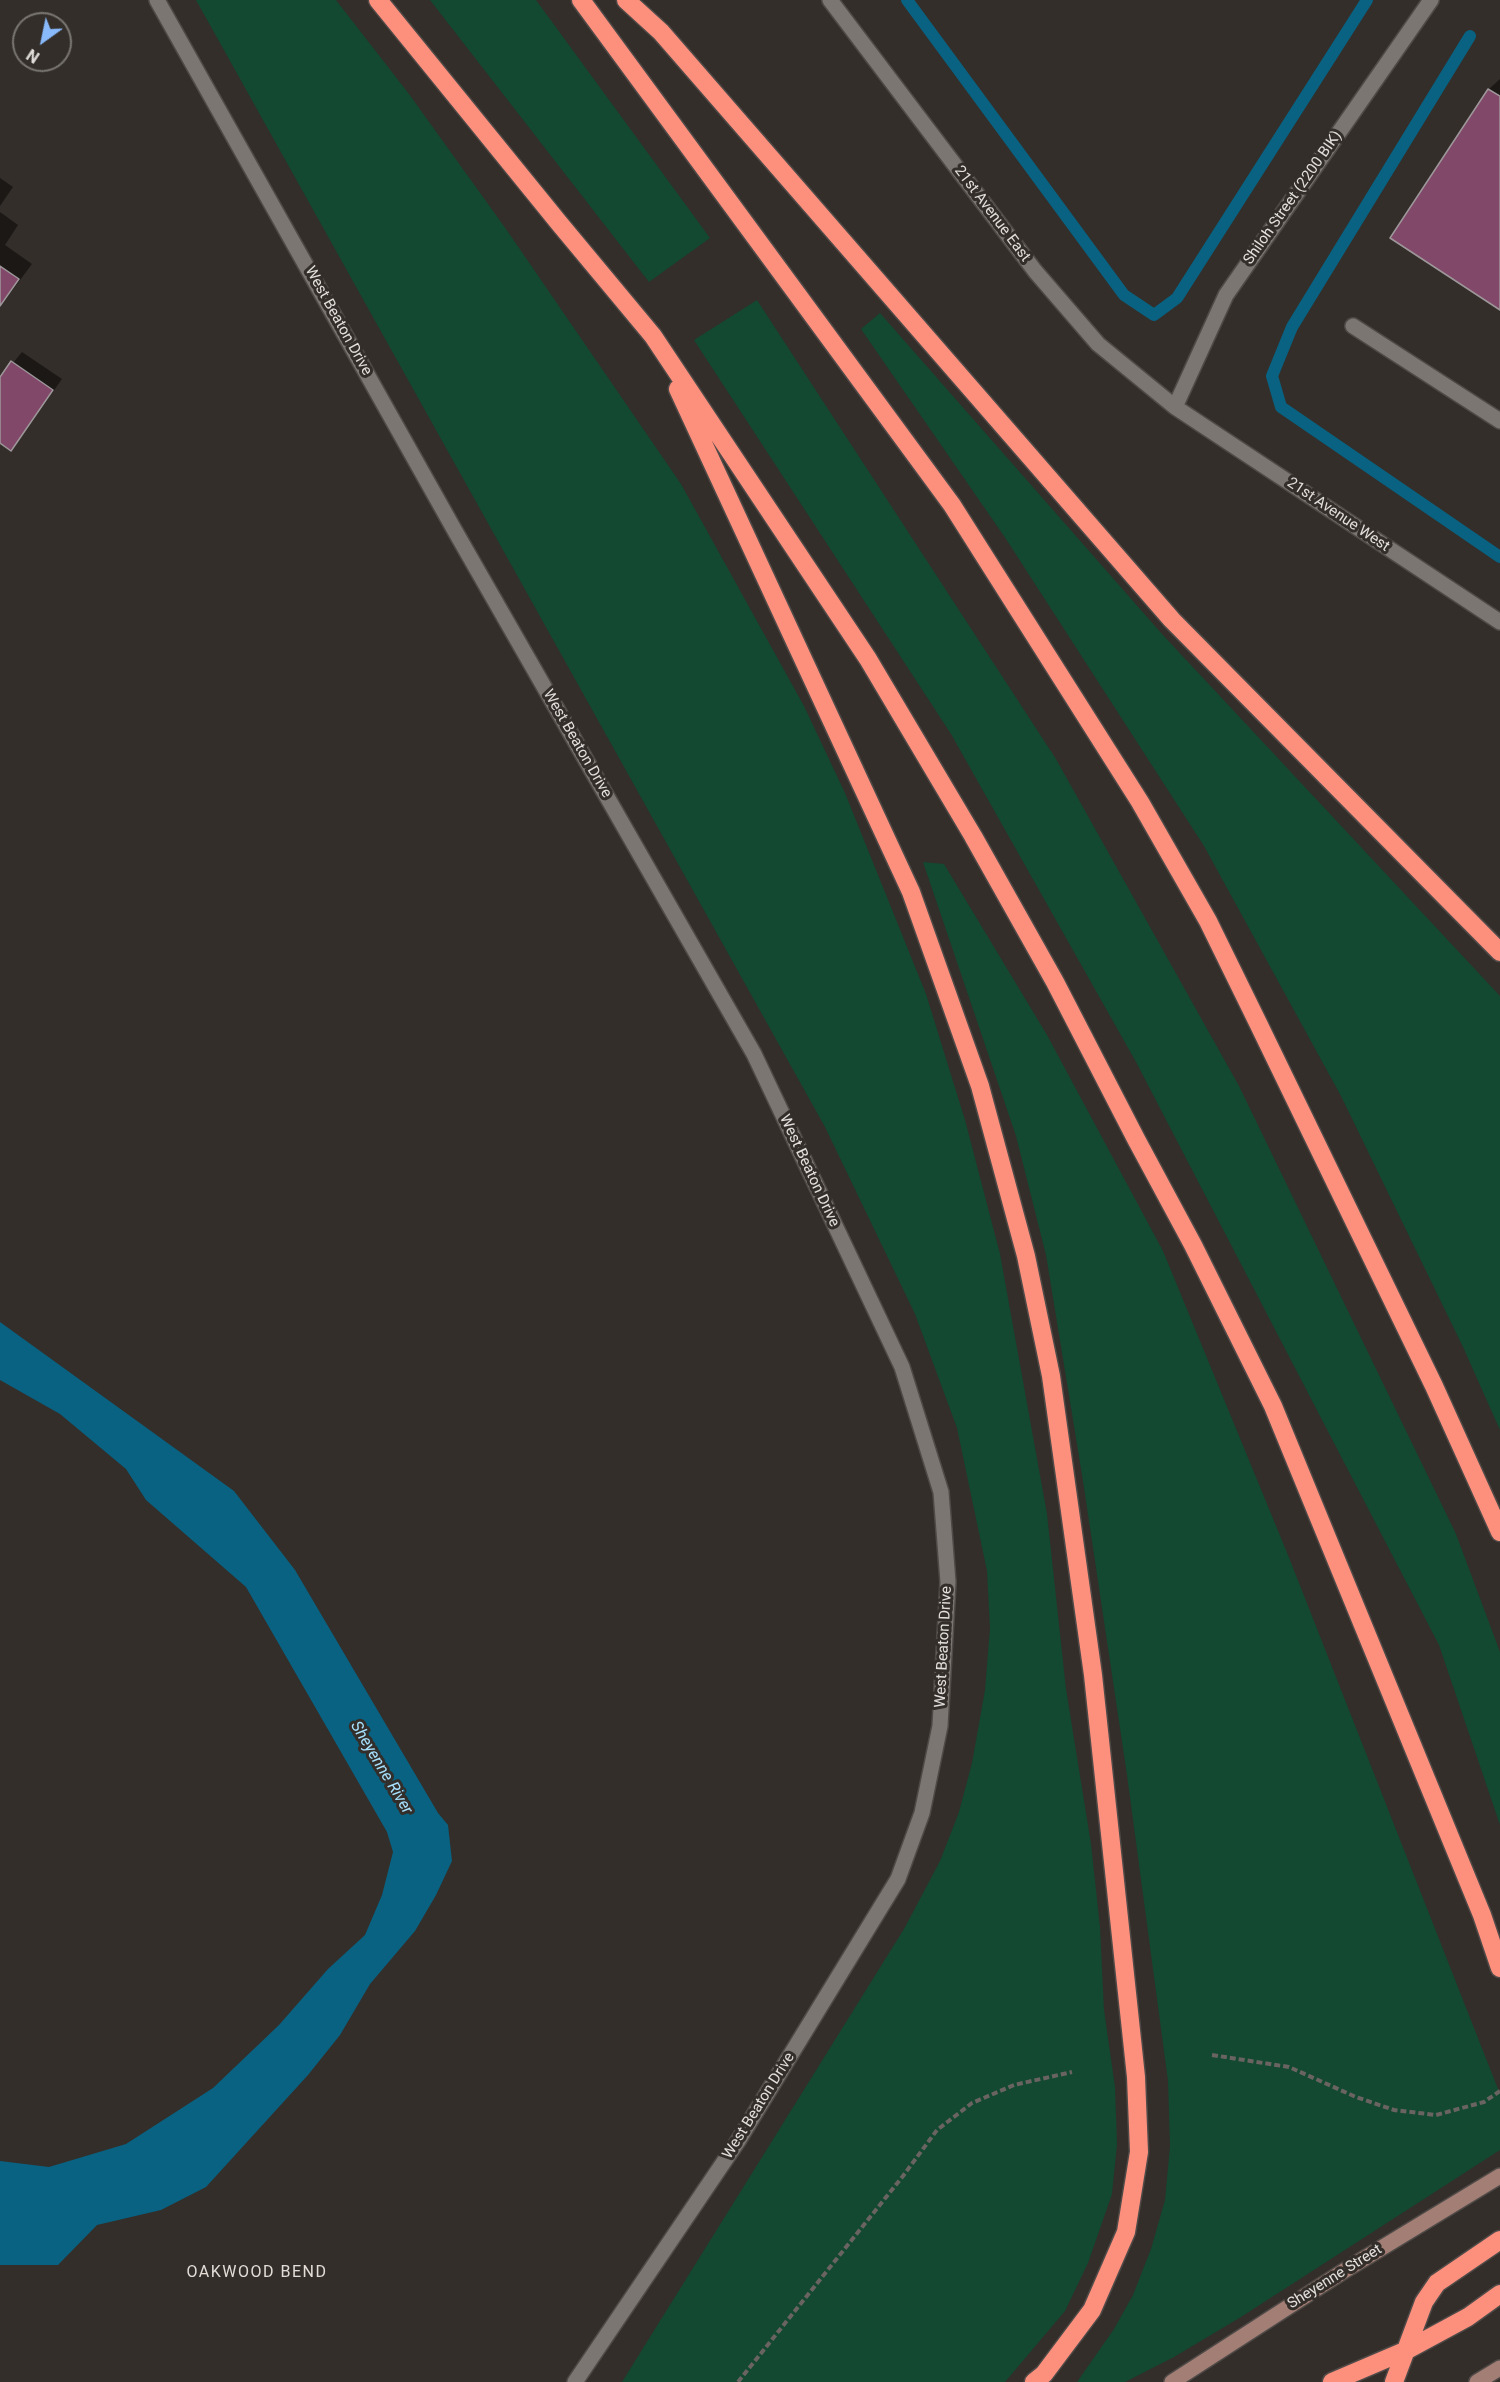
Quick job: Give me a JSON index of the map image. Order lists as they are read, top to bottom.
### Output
{
  "streets": {
    "main road": ["Sheyenne Street"],
    "street": [
      "Shiloh Street (2200 BIK)",
      "21st Avenue East",
      "West Beaton Drive",
      "21st Avenue West"
    ]
  },
  "crossings": [
    ["Shiloh Street (2200 BIK)", "21st Avenue East"],
    ["Shiloh Street (2200 BIK)", "21st Avenue West"],
    ["21st Avenue East", "21st Avenue West"]
  ],
  "districts": ["OAKWOOD BEND"],
  "water": ["Sheyenne River"],
  "north": "bottom left"
}
